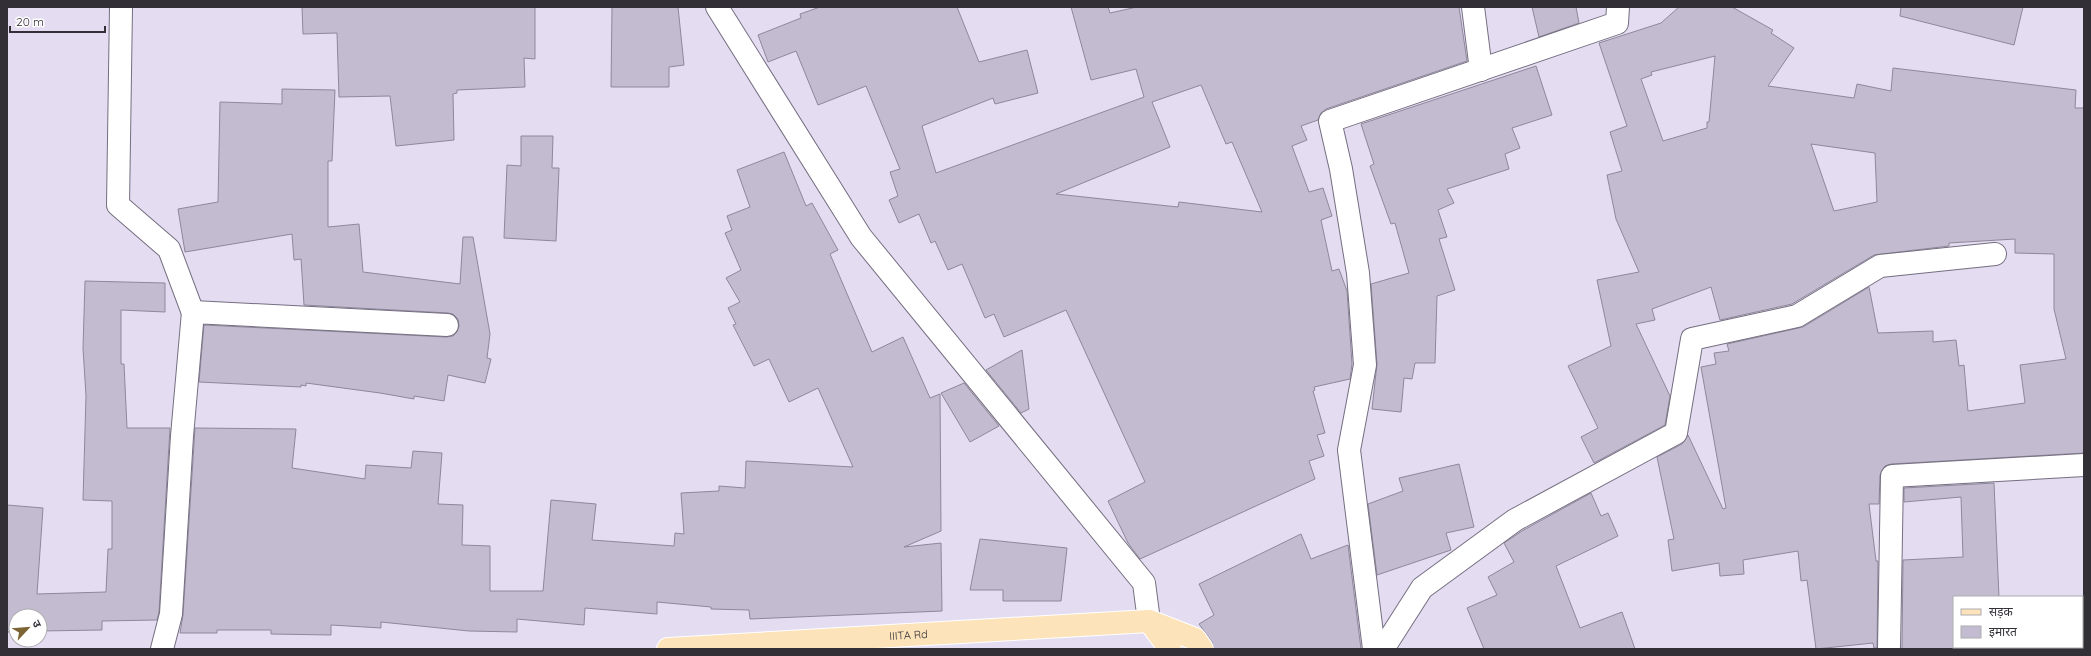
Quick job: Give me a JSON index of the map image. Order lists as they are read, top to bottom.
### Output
{
  "streets": {
    "main road": ["IIITA Rd"]
  },
  "legend": ["सड़क", "इमारत"],
  "scale_bar": "20 m",
  "north": "top right"
}
